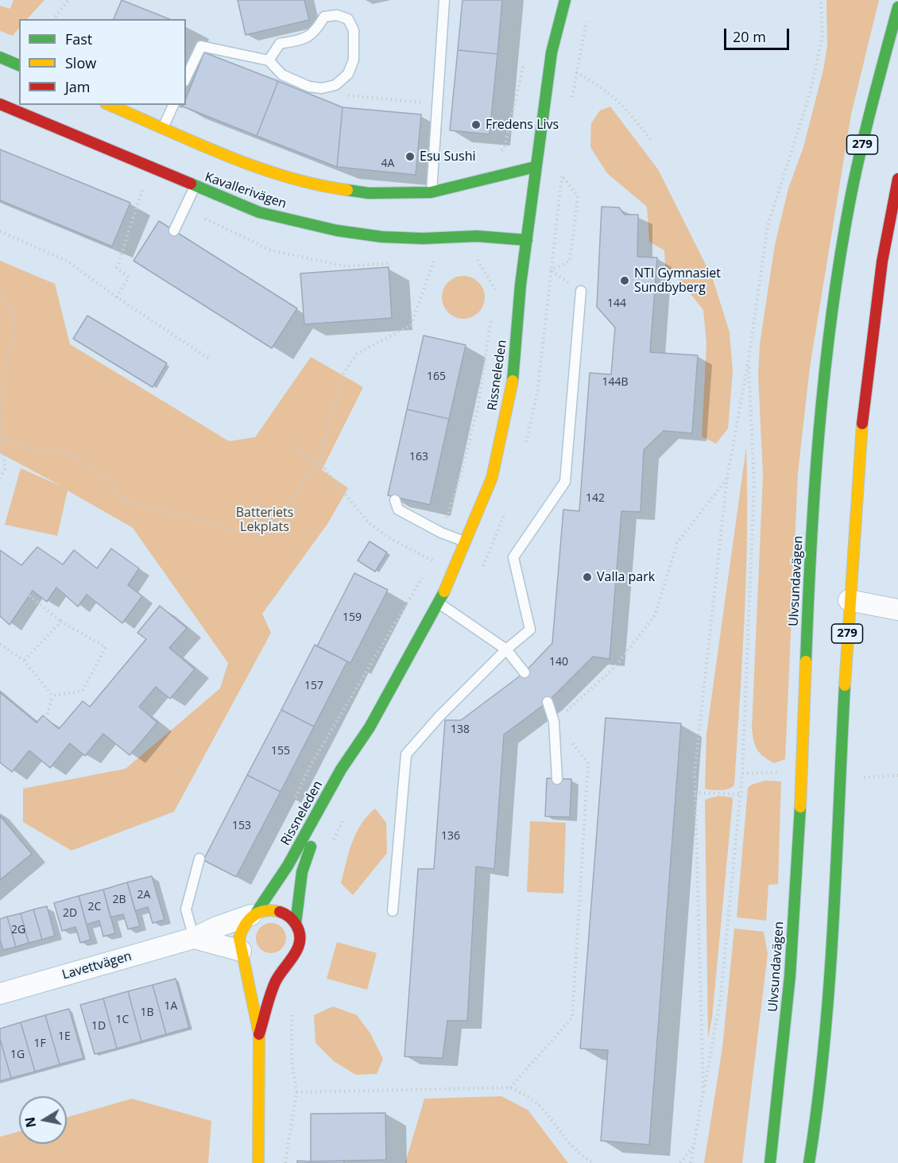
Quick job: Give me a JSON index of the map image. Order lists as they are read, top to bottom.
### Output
{
  "streets": {
    "street": [
      "279",
      "Kavallerivägen",
      "Rissneleden",
      "Ulvsundavägen",
      "Lavettvägen"
    ]
  },
  "crossings": [
    ["Kavallerivägen", "Rissneleden"],
    ["Rissneleden", "Lavettvägen"]
  ],
  "parks": ["Batteriets Lekplats"],
  "places": [
    "Fredens Livs",
    "Esu Sushi",
    "NTI Gymnasiet Sundbyberg",
    "Valla park"
  ],
  "house_numbers": [
    "4A",
    "144",
    "165",
    "144B",
    "163",
    "142",
    "159",
    "140",
    "157",
    "138",
    "155",
    "153",
    "136",
    "2A",
    "2B",
    "2C",
    "2D",
    "2G",
    "1A",
    "1B",
    "1C",
    "1D",
    "1E",
    "1F",
    "1G"
  ],
  "legend": ["Fast", "Slow", "Jam"],
  "scale_bar": "20 m",
  "north": "left"
}
